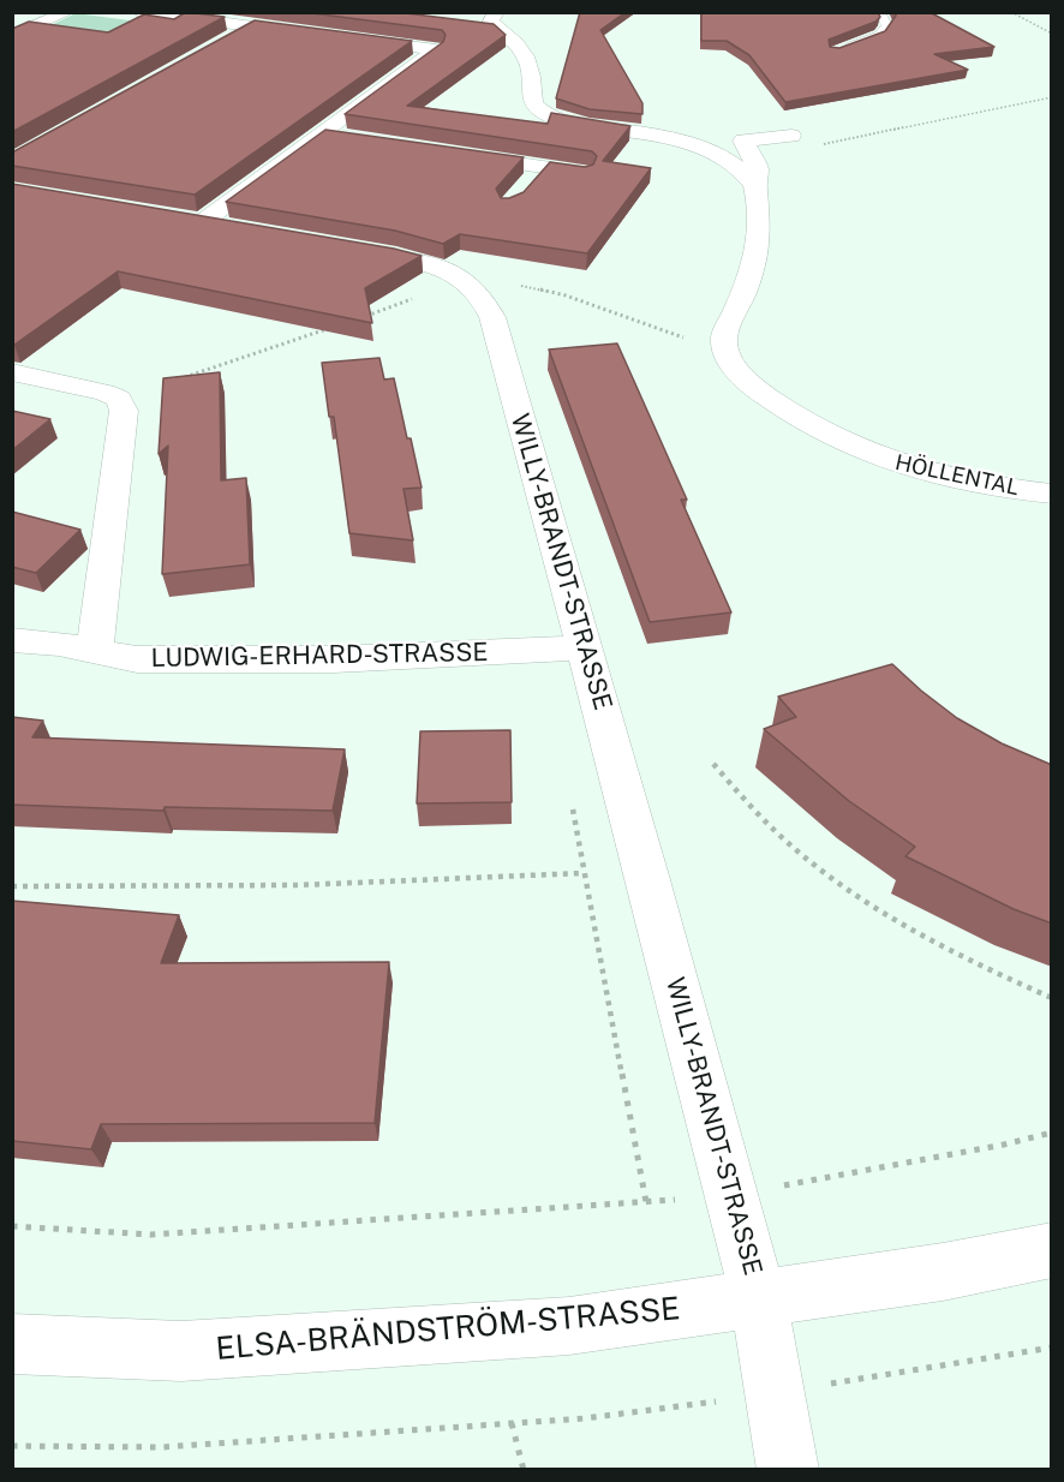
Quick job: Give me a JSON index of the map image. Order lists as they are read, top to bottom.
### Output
{
  "streets": {
    "street": [
      "HÖLLENTAL",
      "WILLY-BRANDT-STRASSE",
      "LUDWIG-ERHARD-STRASSE",
      "ELSA-BRÄNDSTRÖM-STRASSE"
    ]
  },
  "crossings": [
    ["WILLY-BRANDT-STRASSE", "LUDWIG-ERHARD-STRASSE"],
    ["WILLY-BRANDT-STRASSE", "ELSA-BRÄNDSTRÖM-STRASSE"]
  ]
}
